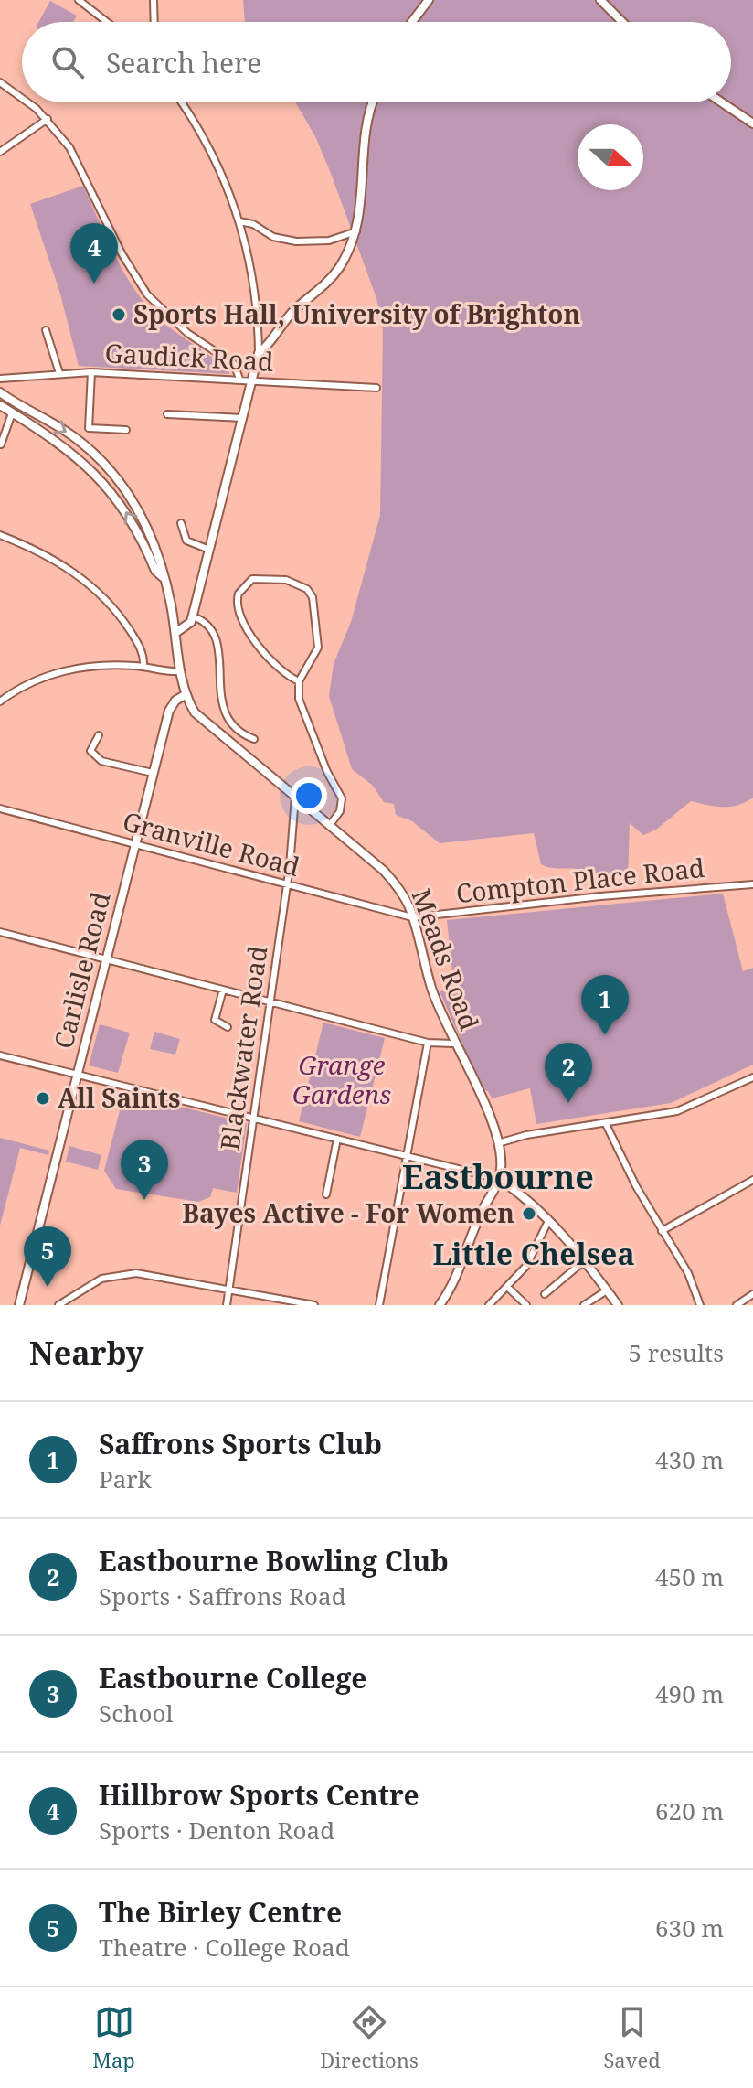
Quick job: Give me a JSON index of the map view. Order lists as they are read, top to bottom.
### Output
{
  "streets": {
    "street": [
      "Gaudick Road",
      "Granville Road",
      "Compton Place Road",
      "Meads Road",
      "Carlisle Road",
      "Blackwater Road"
    ]
  },
  "crossings": [
    ["Granville Road", "Compton Place Road"],
    ["Granville Road", "Meads Road"],
    ["Granville Road", "Carlisle Road"],
    ["Granville Road", "Blackwater Road"],
    ["Compton Place Road", "Meads Road"],
    ["Meads Road", "Carlisle Road"],
    ["Meads Road", "Blackwater Road"]
  ],
  "districts": ["Eastbourne", "Little Chelsea"],
  "parks": ["Grange Gardens"],
  "places": ["Sports Hall, University of Brighton", "All Saints", "Bayes Active - For Women"],
  "north": "right",
  "page": {
    "search": "Search here",
    "pins": [
      "4",
      "1",
      "2",
      "3",
      "5"
    ],
    "heading": ["Nearby", "5 results"],
    "list": [
      {
        "mark": "1",
        "name": "Saffrons Sports Club",
        "note": "Park",
        "value": "430 m"
      },
      {
        "mark": "2",
        "name": "Eastbourne Bowling Club",
        "note": "Sports · Saffrons Road",
        "value": "450 m"
      },
      {
        "mark": "3",
        "name": "Eastbourne College",
        "note": "School",
        "value": "490 m"
      },
      {
        "mark": "4",
        "name": "Hillbrow Sports Centre",
        "note": "Sports · Denton Road",
        "value": "620 m"
      },
      {
        "mark": "5",
        "name": "The Birley Centre",
        "note": "Theatre · College Road",
        "value": "630 m"
      }
    ],
    "nav": ["Map", "Directions", "Saved"]
  }
}
